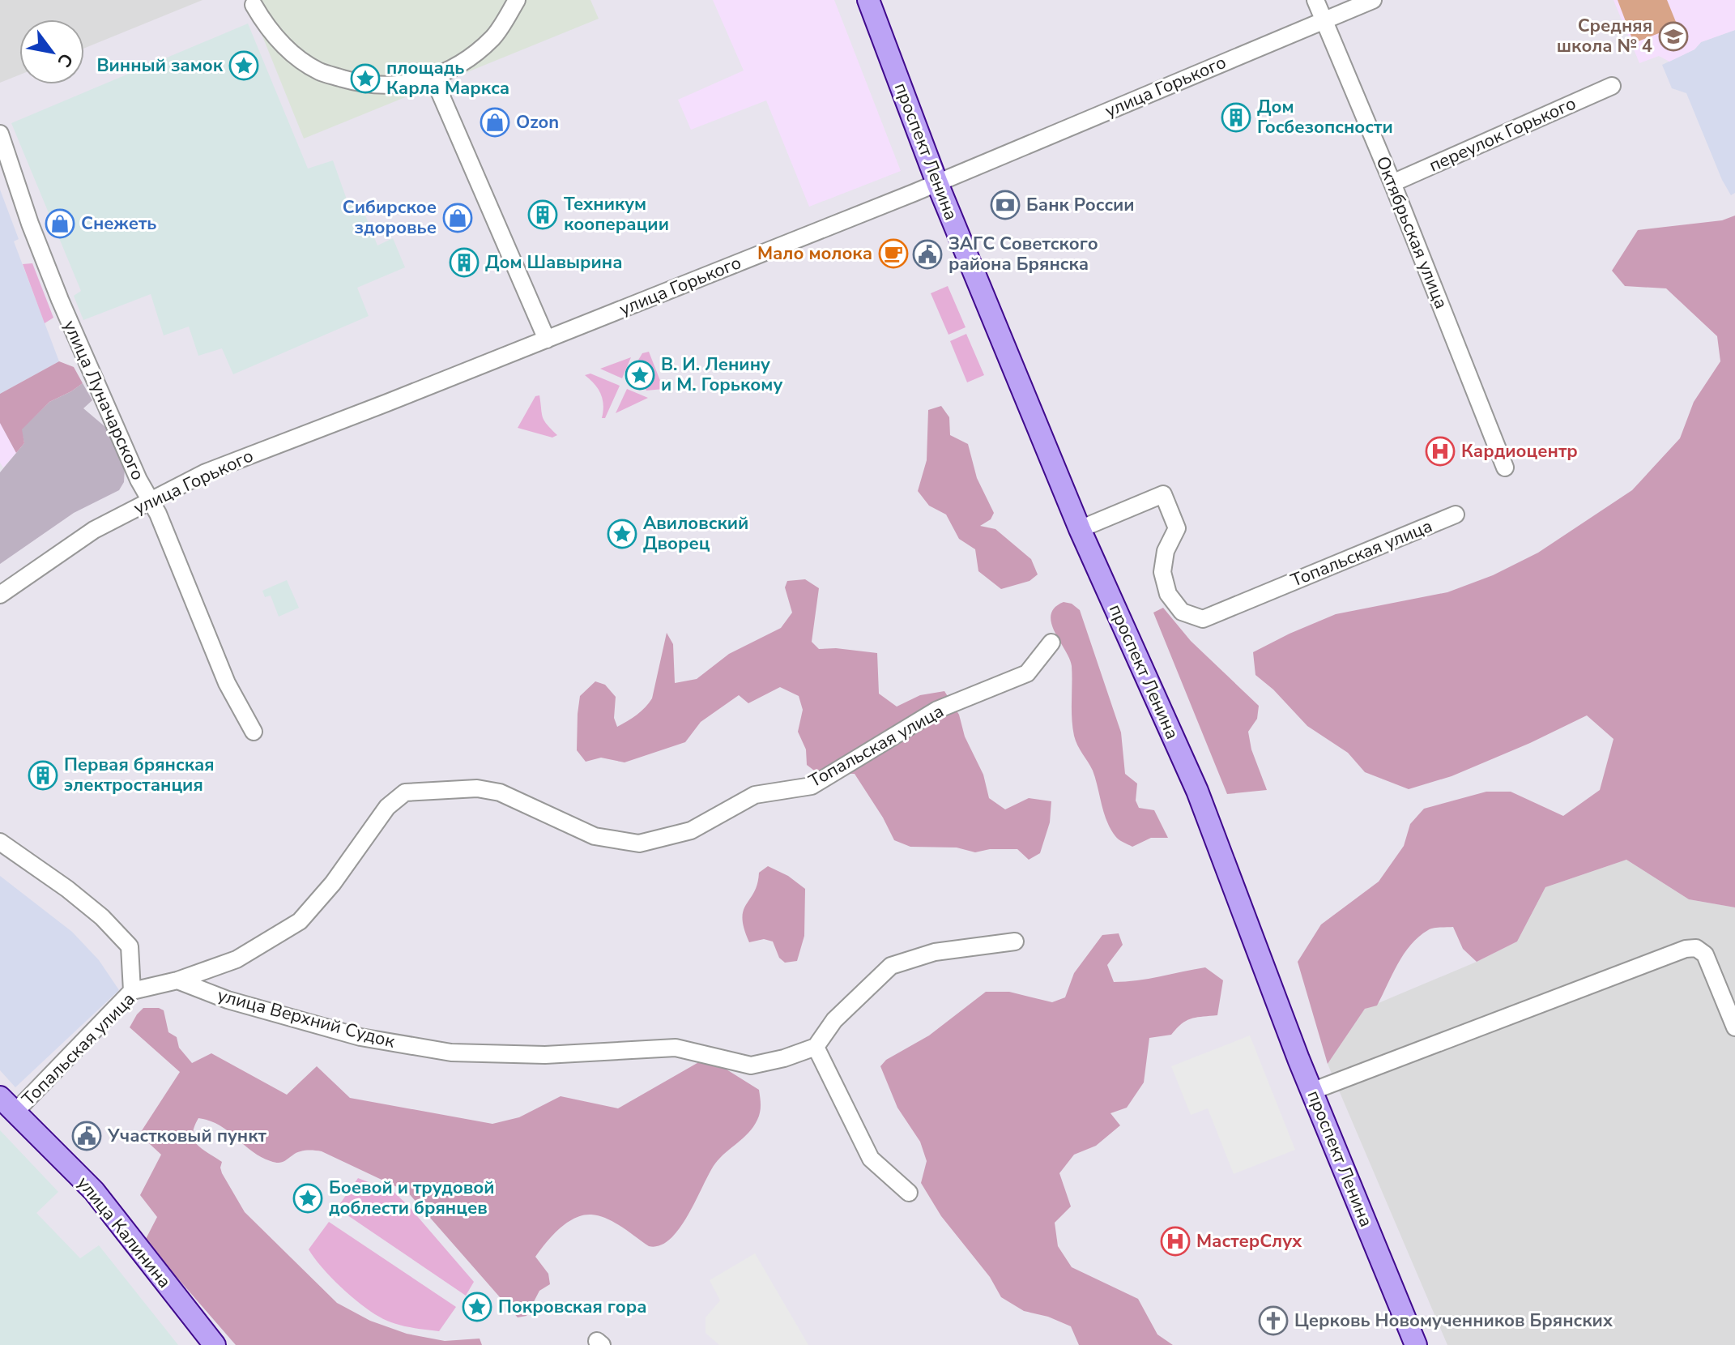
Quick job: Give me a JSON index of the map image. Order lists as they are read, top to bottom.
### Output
{
  "streets": {
    "main road": ["проспект Ленина", "улица Калинина"],
    "street": [
      "улица Горького",
      "переулок Горького",
      "Октябрьская улица",
      "улица Луначарского",
      "Топальская улица",
      "улица Верхний Судок"
    ]
  },
  "crossings": [
    ["улица Горького", "проспект Ленина"],
    ["улица Горького", "Октябрьская улица"],
    ["улица Горького", "улица Луначарского"],
    ["переулок Горького", "Октябрьская улица"],
    ["проспект Ленина", "Топальская улица"],
    ["Топальская улица", "улица Верхний Судок"],
    ["Топальская улица", "улица Калинина"]
  ],
  "places": {
    "school or university": ["Средняя школа № 4"],
    "place": [
      "Винный замок",
      "площадь Карла Маркса",
      "В. И. Ленину и М. Горькому",
      "Авиловский Дворец",
      "Боевой и трудовой доблести брянцев",
      "Покровская гора"
    ],
    "building": [
      "Дом Госбезопсности",
      "Техникум кооперации",
      "Дом Шавырина",
      "Первая брянская электростанция"
    ],
    "shop": ["Ozon", "Сибирское здоровье", "Снежеть"],
    "bank": ["Банк России"],
    "cafe": ["Мало молока"],
    "public building": ["ЗАГС Советского района Брянска", "Участковый пункт"],
    "hospital": ["Кардиоцентр", "МастерСлух"],
    "church": ["Церковь Новомученников Брянских"]
  },
  "north": "bottom right"
}
